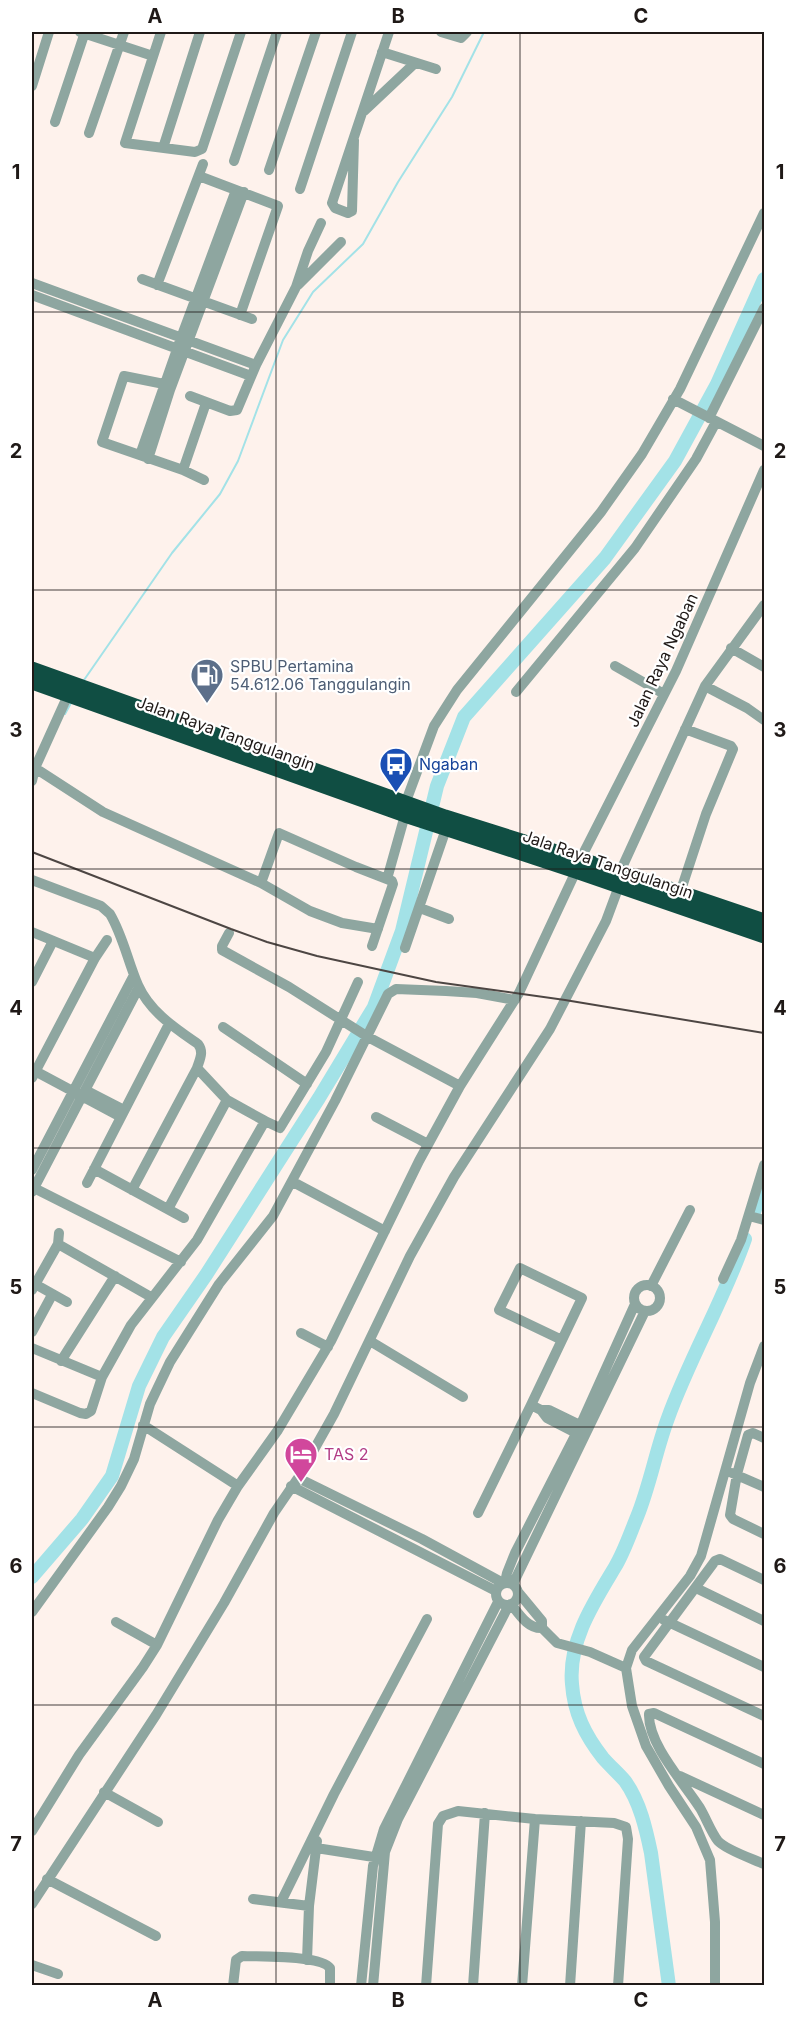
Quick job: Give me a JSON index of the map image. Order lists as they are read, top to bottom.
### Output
{
  "streets": {
    "highway": ["Jalan Raya Tanggulangin", "Jala Raya Tanggulangin"],
    "street": ["Jalan Raya Ngaban"]
  },
  "crossings": [
    ["Jalan Raya Ngaban", "Jala Raya Tanggulangin"],
    ["Jalan Raya Tanggulangin", "Jala Raya Tanggulangin"]
  ],
  "places": {
    "fuel station": ["SPBU Pertamina 54.612.06 Tanggulangin"],
    "bus stop": ["Ngaban"],
    "hotel": ["TAS 2"]
  },
  "grid": {
    "columns": ["A", "B", "C"],
    "rows": [
      "1",
      "2",
      "3",
      "4",
      "5",
      "6",
      "7"
    ]
  }
}
